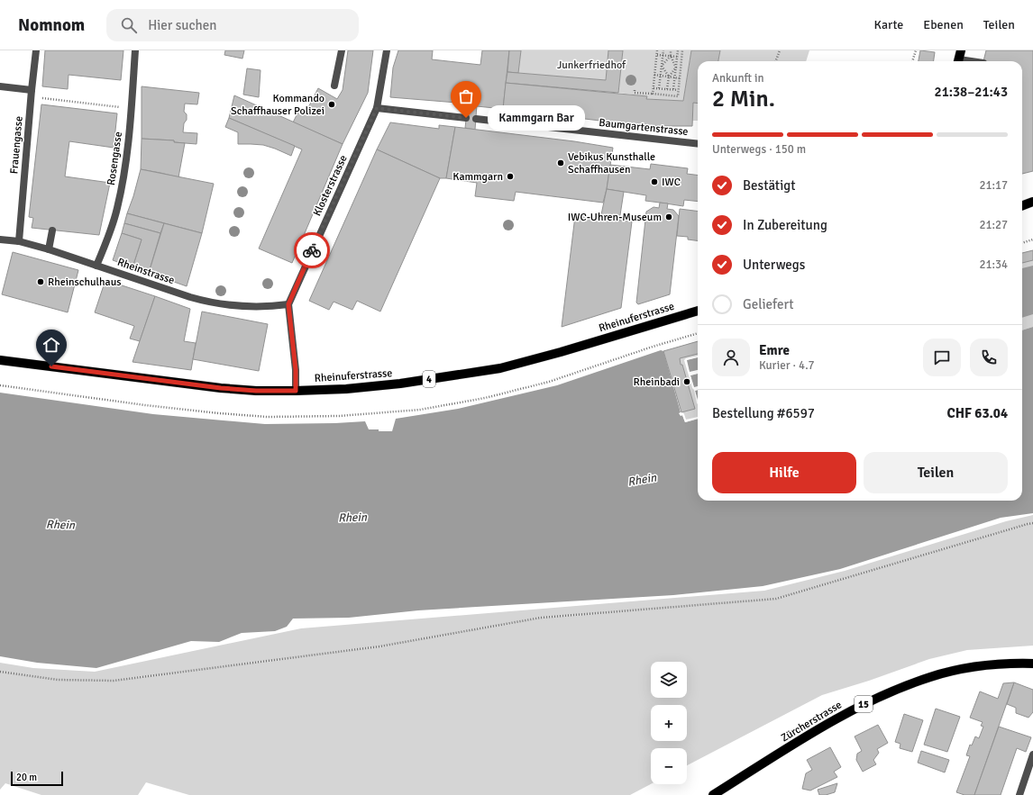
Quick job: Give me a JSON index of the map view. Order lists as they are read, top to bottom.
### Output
{
  "streets": {
    "main road": [
      "Rheinuferstrasse",
      "4",
      "15",
      "Zürcherstrasse"
    ],
    "street": [
      "Baumgartenstrasse",
      "Frauengasse",
      "Rosengasse",
      "Klosterstrasse",
      "Rheinstrasse"
    ]
  },
  "crossings": [
    ["Frauengasse", "Rheinstrasse"],
    ["Rosengasse", "Rheinstrasse"],
    ["Klosterstrasse", "Rheinstrasse"]
  ],
  "water": ["Rhein"],
  "parks": ["Junkerfriedhof"],
  "places": [
    "Kommando Schaffhauser Polizei",
    "Kammgarn Bar",
    "Vebikus Kunsthalle Schaffhausen",
    "Kammgarn",
    "IWC",
    "IWC-Uhren-Museum",
    "Rheinschulhaus",
    "Rheinbadi"
  ],
  "scale_bar": "20 m",
  "page": {
    "header": "Nomnom",
    "search": "Hier suchen",
    "nav": ["Karte", "Ebenen", "Teilen"],
    "heading": ["2 Min.", "Ankunft in", "21:38–21:43"],
    "panel": [
      "Emre",
      "Kurier · 4.7",
      "Bestellung #6597",
      "CHF 63.04"
    ],
    "bubble": "Kammgarn Bar",
    "bar": "Unterwegs · 150 m",
    "list": [
      ["Bestätigt", "21:17"],
      ["In Zubereitung", "21:27"],
      ["Unterwegs", "21:34"],
      "Geliefert"
    ],
    "buttons": ["Hilfe", "Teilen"],
    "map_buttons": ["+", "−"],
    "scale": "20 m"
  }
}
